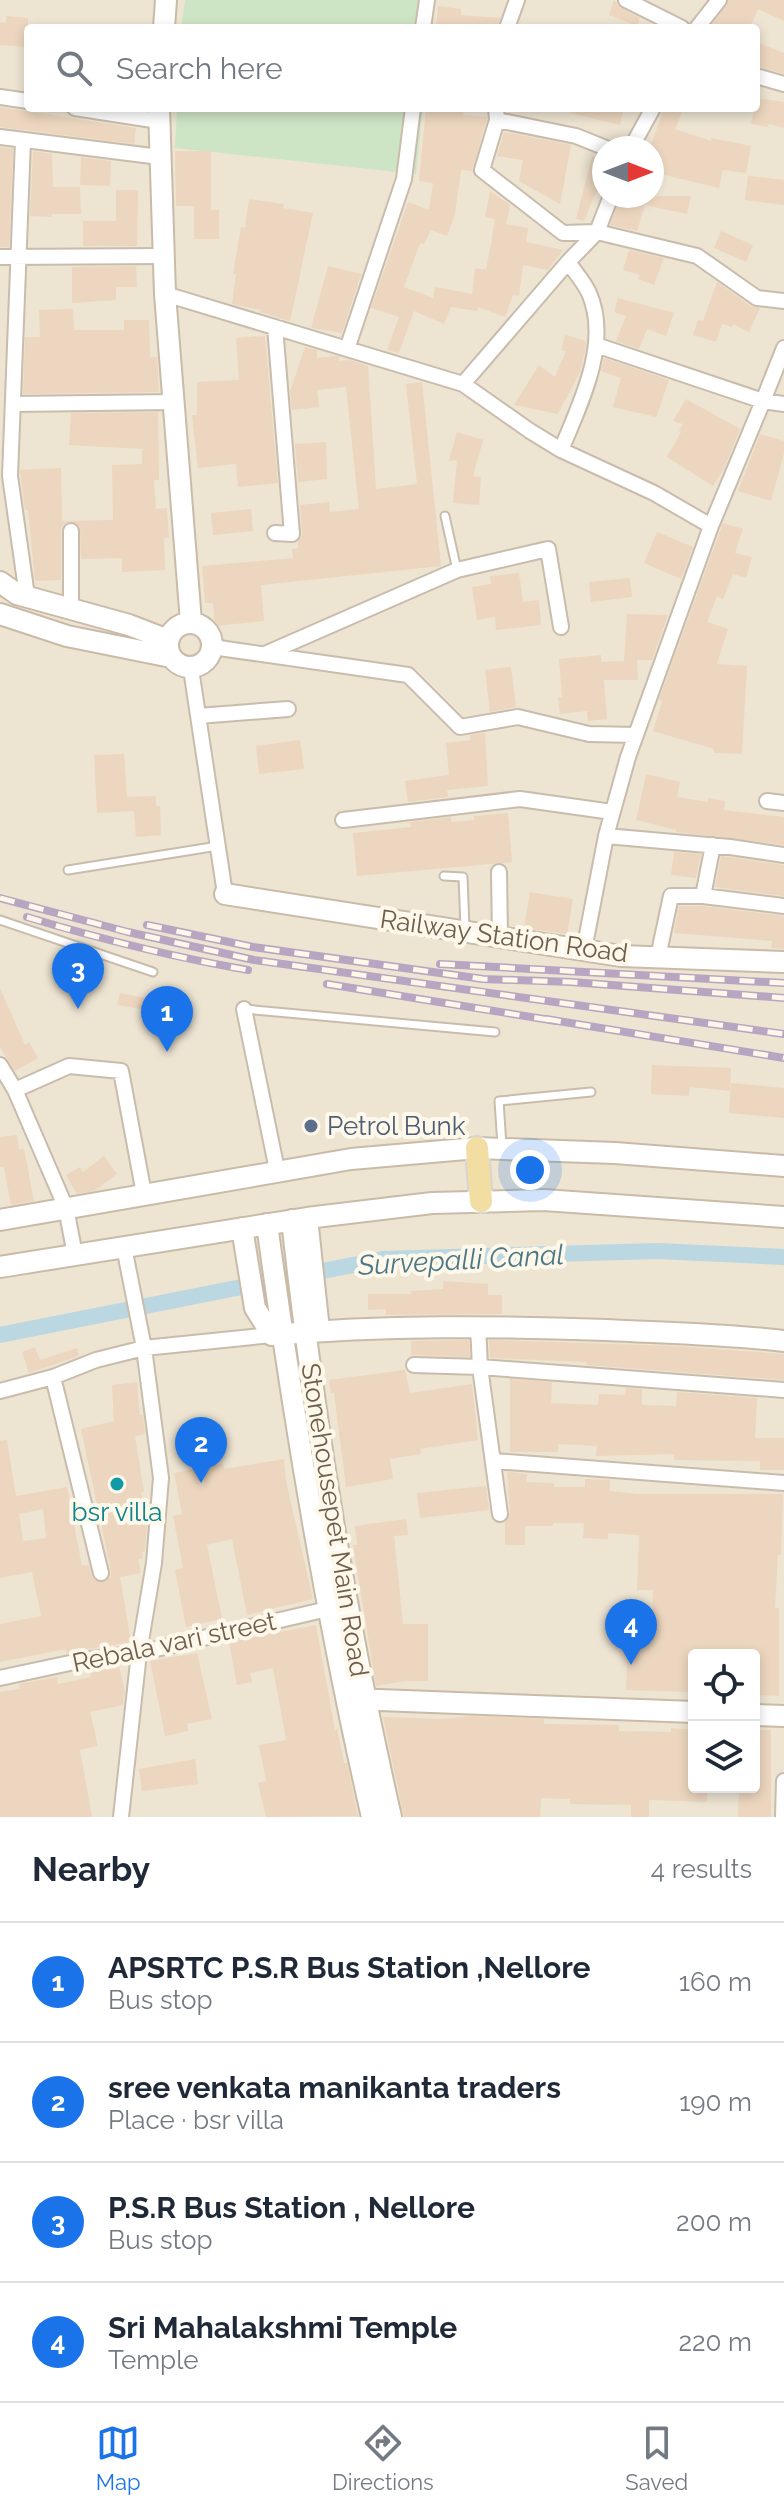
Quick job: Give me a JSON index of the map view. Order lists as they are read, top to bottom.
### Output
{
  "streets": {
    "main road": ["Railway Station Road", "Stonehousepet Main Road"],
    "street": ["Rebala vari street"]
  },
  "crossings": [
    ["Stonehousepet Main Road", "Rebala vari street"]
  ],
  "water": ["Survepalli Canal"],
  "places": ["Petrol Bunk", "bsr villa"],
  "north": "right",
  "page": {
    "search": "Search here",
    "pins": [
      "3",
      "1",
      "2",
      "4"
    ],
    "heading": ["Nearby", "4 results"],
    "list": [
      {
        "mark": "1",
        "name": "APSRTC P.S.R Bus Station ,Nellore",
        "note": "Bus stop",
        "value": "160 m"
      },
      {
        "mark": "2",
        "name": "sree venkata manikanta traders",
        "note": "Place · bsr villa",
        "value": "190 m"
      },
      {
        "mark": "3",
        "name": "P.S.R Bus Station , Nellore",
        "note": "Bus stop",
        "value": "200 m"
      },
      {
        "mark": "4",
        "name": "Sri Mahalakshmi Temple",
        "note": "Temple",
        "value": "220 m"
      }
    ],
    "nav": ["Map", "Directions", "Saved"]
  }
}
